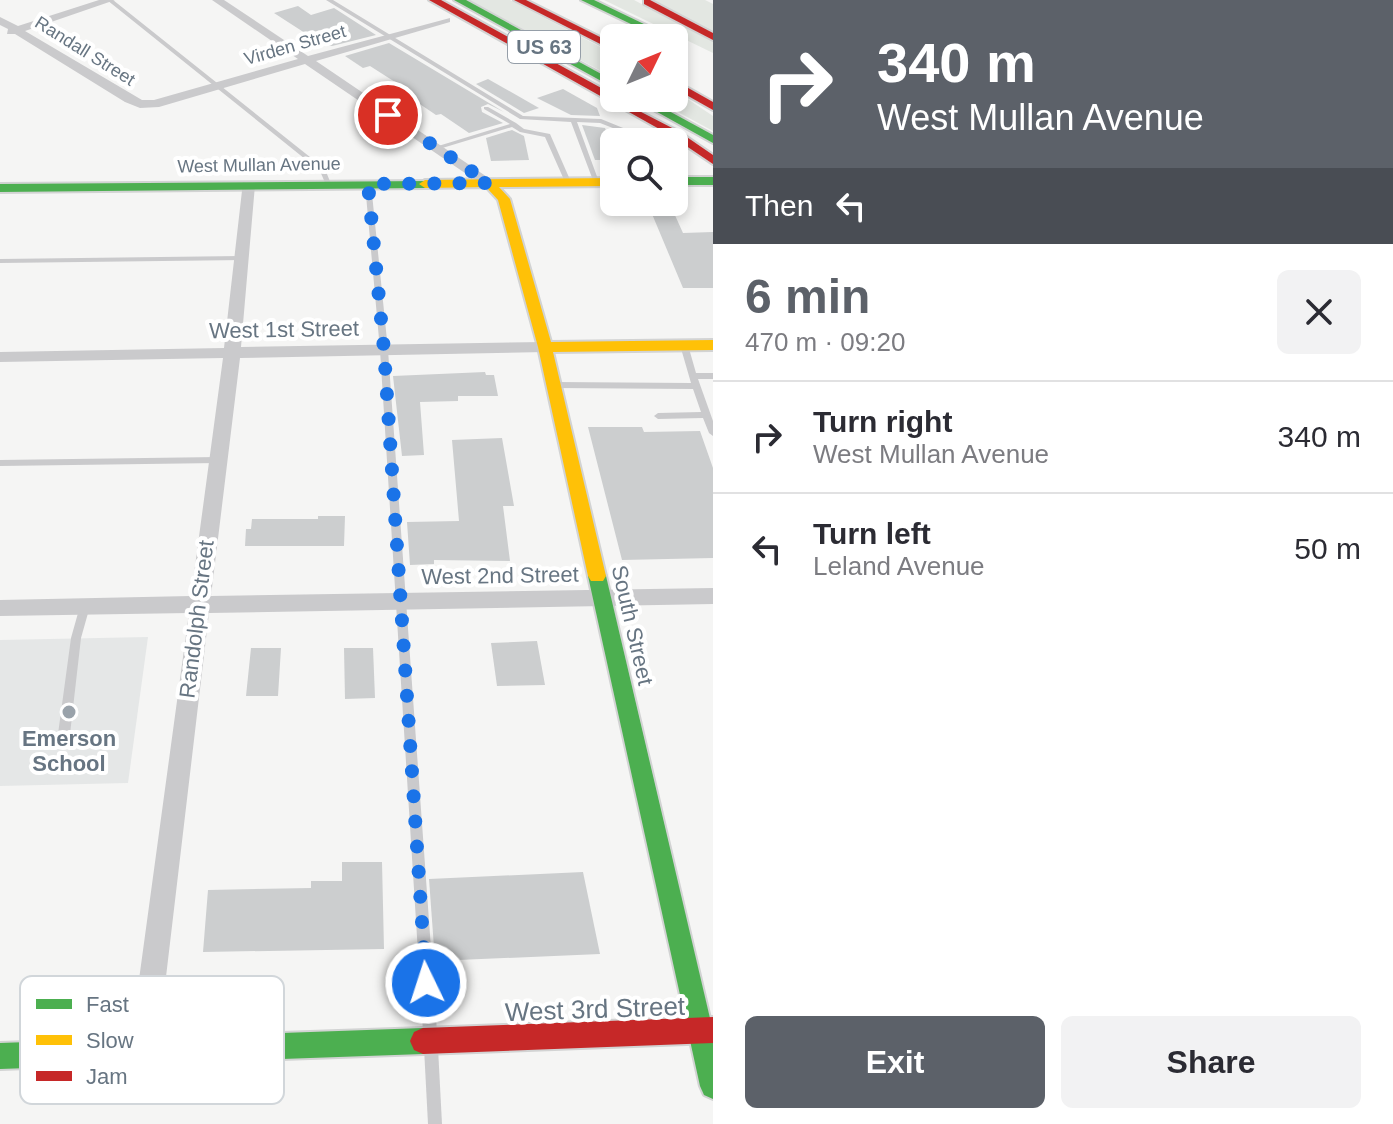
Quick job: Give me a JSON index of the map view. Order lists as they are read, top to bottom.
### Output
{
  "streets": {
    "main road": [
      "US 63",
      "West Mullan Avenue",
      "West 1st Street",
      "South Street",
      "West 3rd Street"
    ],
    "street": [
      "Virden Street",
      "Randall Street",
      "West 2nd Street",
      "Randolph Street"
    ]
  },
  "crossings": [
    ["Virden Street", "Randall Street"],
    ["West Mullan Avenue", "Randolph Street"],
    ["West Mullan Avenue", "South Street"],
    ["West 1st Street", "Randolph Street"],
    ["West 1st Street", "South Street"],
    ["West 2nd Street", "Randolph Street"],
    ["West 2nd Street", "South Street"],
    ["South Street", "West 3rd Street"]
  ],
  "places": ["Emerson School"],
  "legend": ["Fast", "Slow", "Jam"],
  "north": "top right",
  "page": {
    "turn": ["340 m", "West Mullan Avenue"],
    "then": "Then",
    "heading": ["6 min", "470 m · 09:20"],
    "list": [
      {
        "name": "Turn right",
        "note": "West Mullan Avenue",
        "value": "340 m"
      },
      {
        "name": "Turn left",
        "note": "Leland Avenue",
        "value": "50 m"
      }
    ],
    "buttons": ["Exit", "Share"]
  }
}
